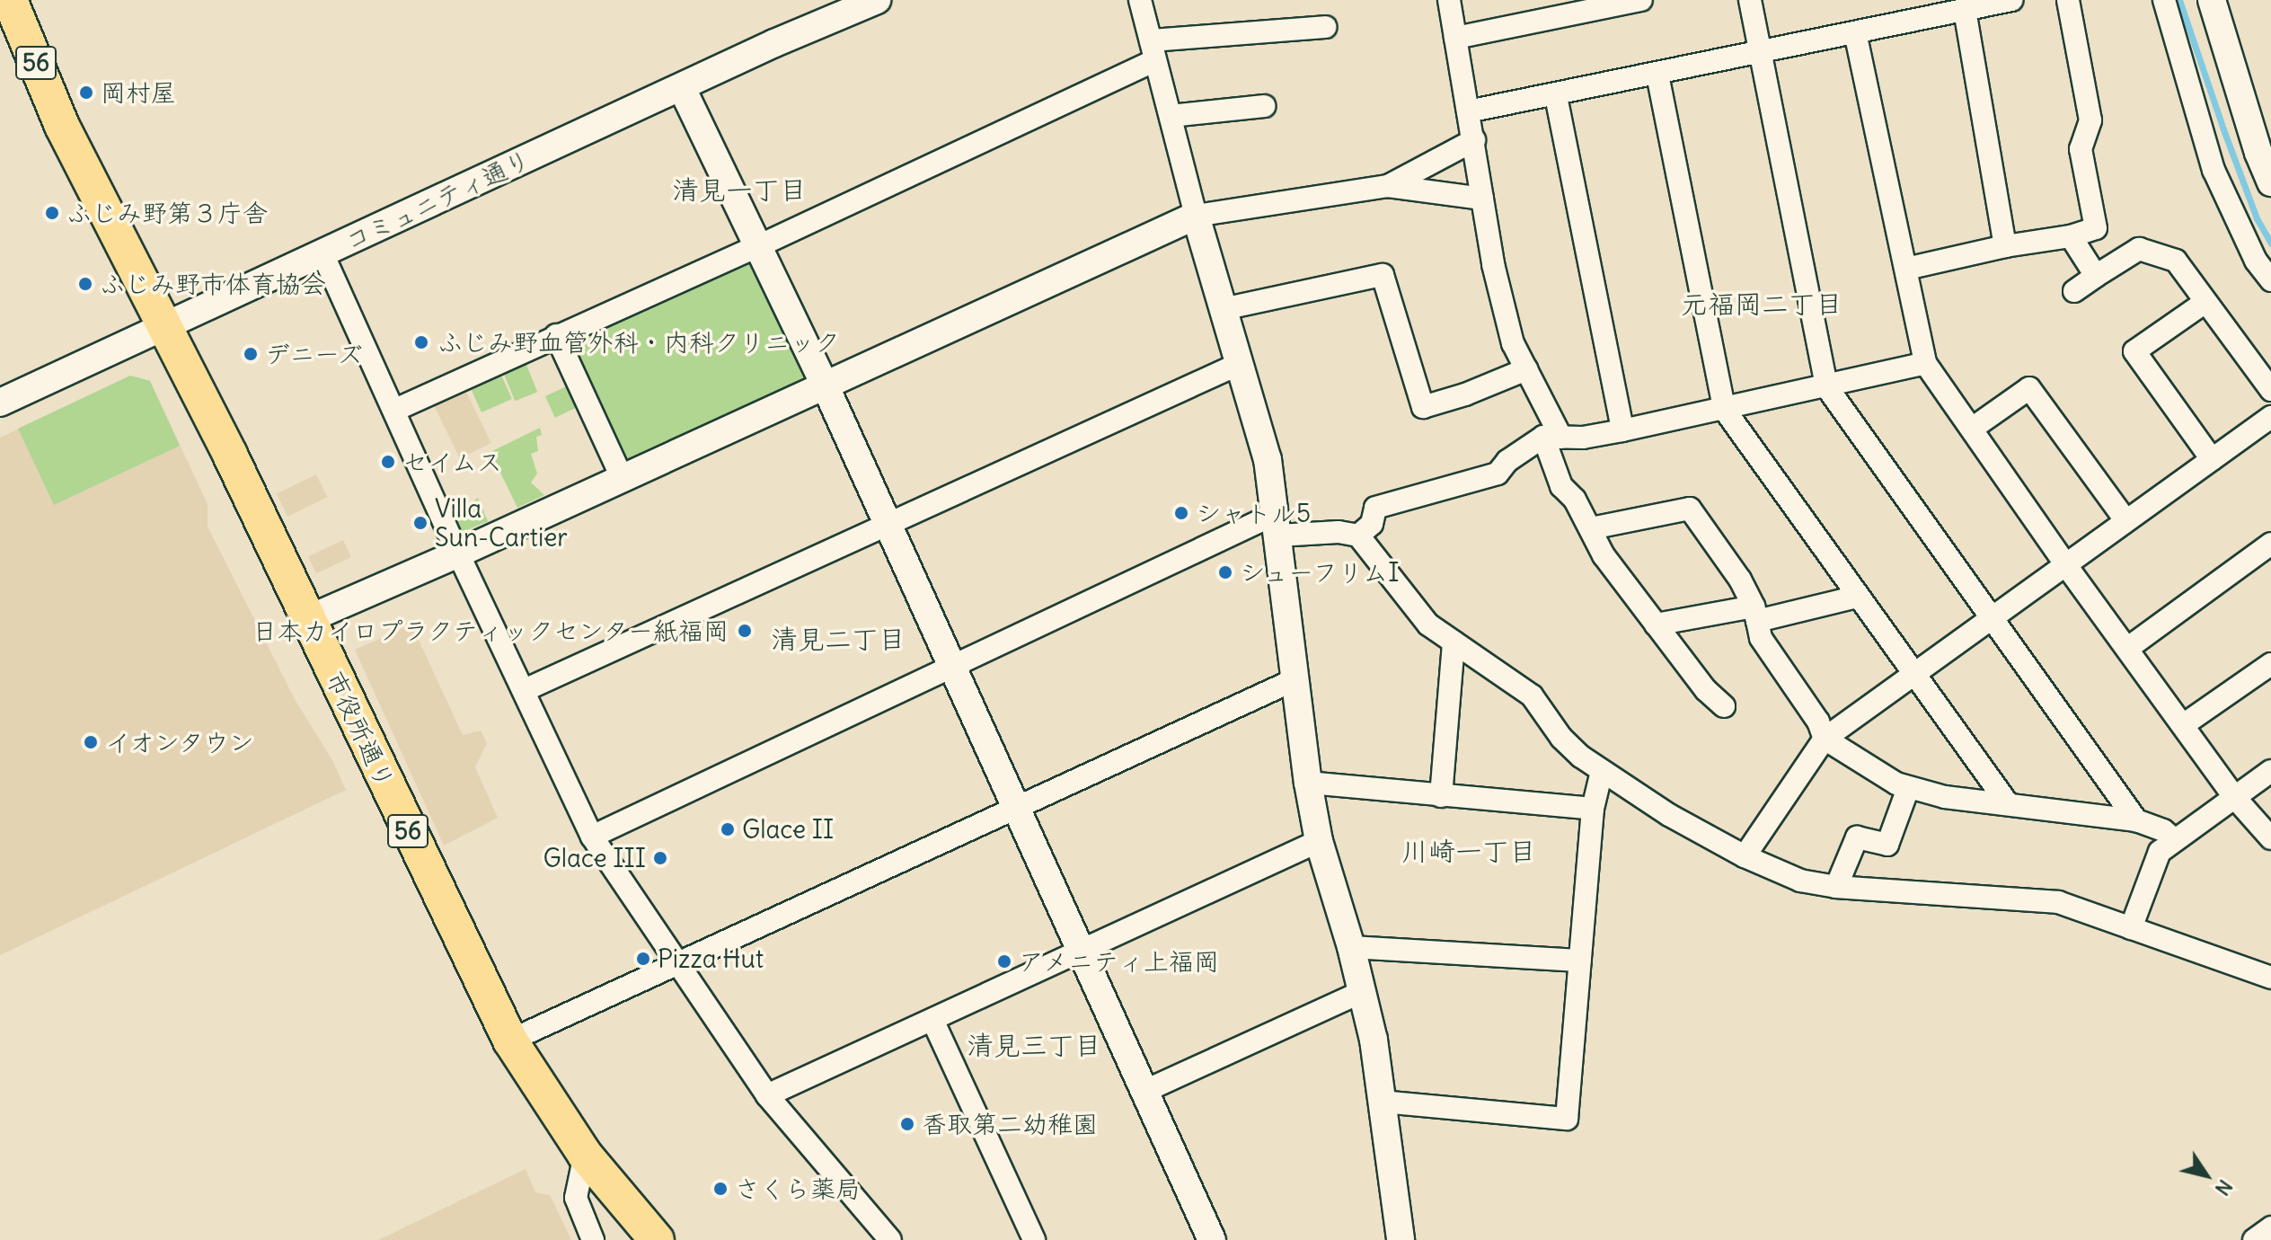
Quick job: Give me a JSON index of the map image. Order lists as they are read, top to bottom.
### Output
{
  "streets": {
    "main road": ["56", "市役所通り"],
    "street": ["コミュニティ通り"]
  },
  "crossings": [
    ["コミュニティ通り", "市役所通り"]
  ],
  "districts": [
    "清見一丁目",
    "元福岡二丁目",
    "清見二丁目",
    "川崎一丁目",
    "清見三丁目"
  ],
  "places": [
    "岡村屋",
    "ふじみ野第３庁舎",
    "ふじみ野市体育協会",
    "ふじみ野血管外科・内科クリニック",
    "デニーズ",
    "セイムス",
    "シャトル5",
    "Villa Sun-Cartier",
    "シューフリムI",
    "日本カイロプラクティックセンター紙福岡",
    "イオンタウン",
    "Glace II",
    "Glace III",
    "Pizza Hut",
    "アメニティ上福岡",
    "香取第二幼稚園",
    "さくら薬局"
  ],
  "north": "bottom right"
}
